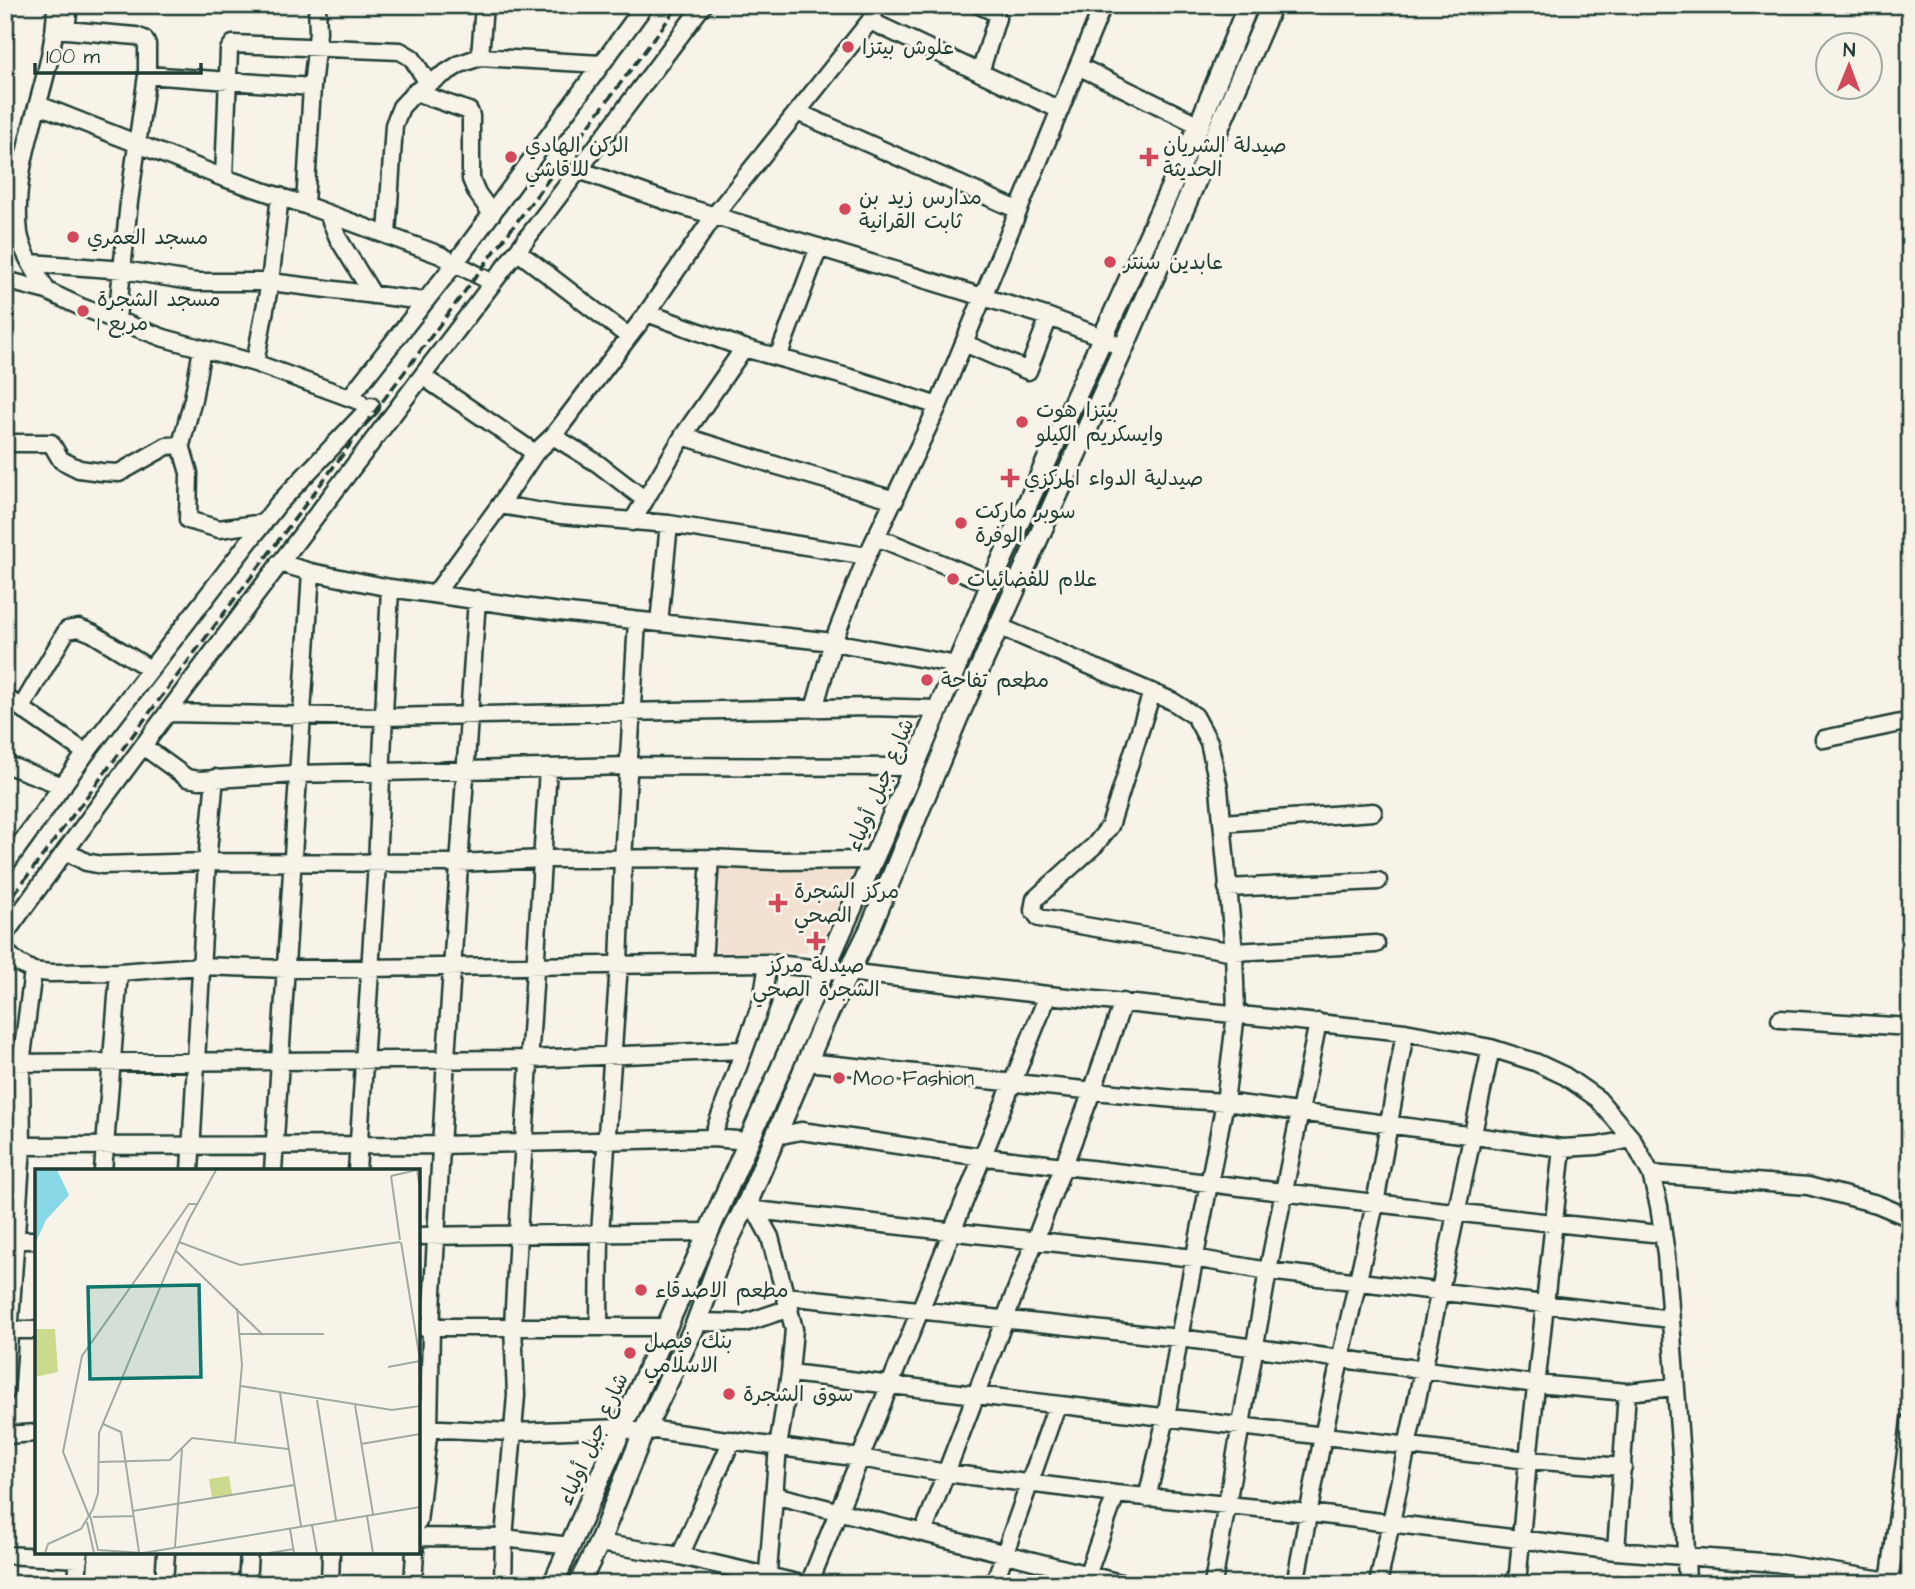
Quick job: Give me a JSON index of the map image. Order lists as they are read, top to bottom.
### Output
{
  "streets": {
    "main road": ["شارع جبل أولياء"]
  },
  "places": {
    "other": [
      "علوش بيتزا",
      "الركن الهادي للاقاشي",
      "مدارس زيد بن ثابت القرانية",
      "مسجد العمري",
      "عابدين سنتر",
      "مسجد الشجرة مربع 1",
      "بيتزا هوت وايسكريم الكيلو",
      "سوبر ماركت الوفرة",
      "علام للفضائيات",
      "مطعم تفاحة",
      "Moo Fashion",
      "مطعم الاصدقاء",
      "بنك فيصل الاسلامي",
      "سوق الشجرة"
    ],
    "health": [
      "صيدلة الشريان الحديثة",
      "صيدلية الدواء المركزي",
      "مركز الشجرة الصحي",
      "صيدلة مركز الشجرة الصحي"
    ]
  },
  "scale_bar": "100 m",
  "north": "top"
}
